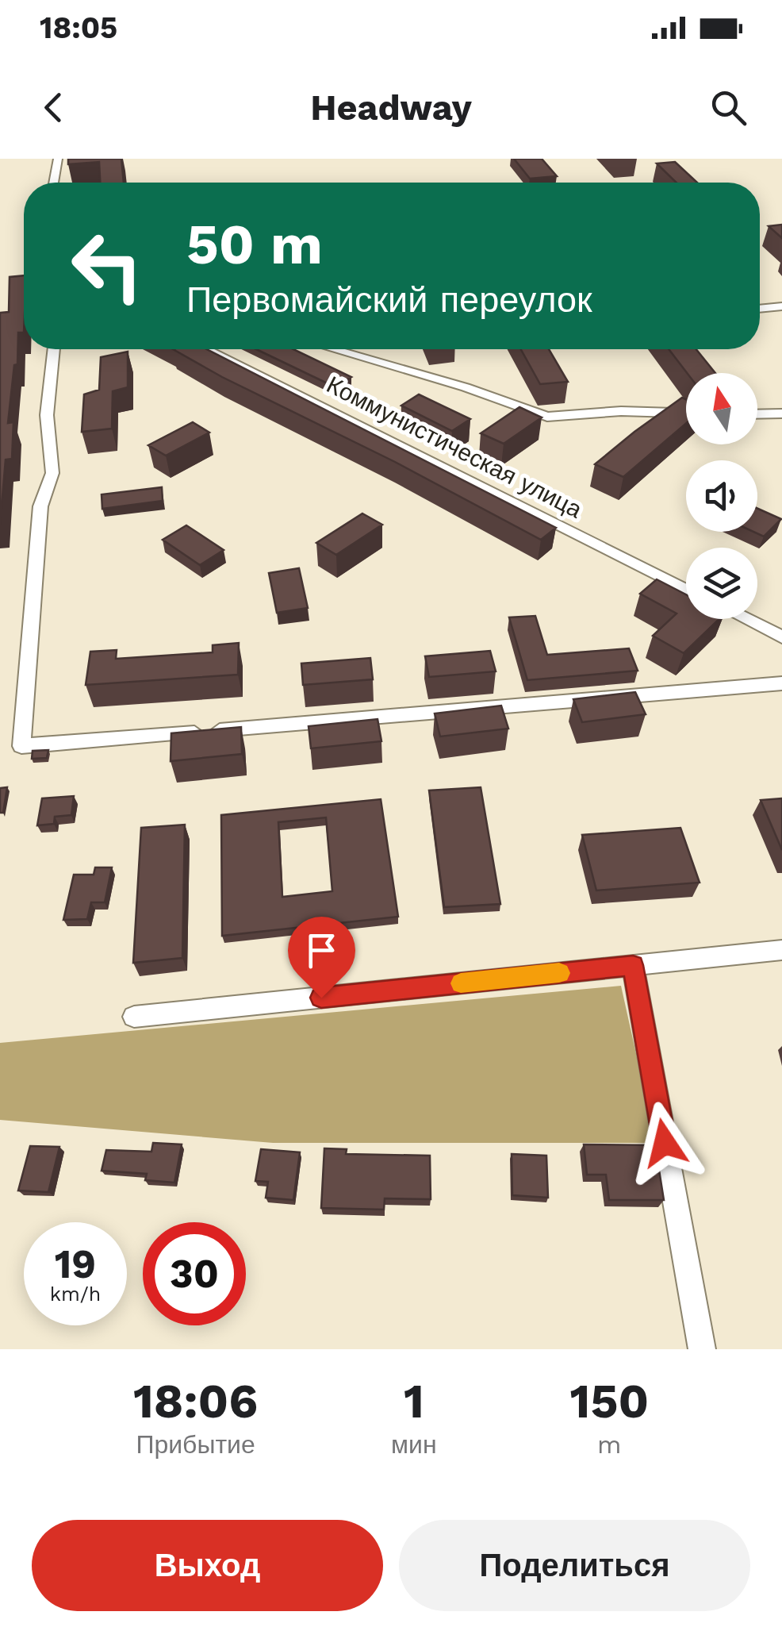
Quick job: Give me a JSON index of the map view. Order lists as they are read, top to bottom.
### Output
{
  "streets": {
    "street": ["Коммунистическая улица"]
  },
  "north": "top",
  "page": {
    "status": "18:05",
    "header": "Headway",
    "turn": ["50 m", "Первомайский переулок"],
    "speed": "19 km/h",
    "limit": "30",
    "eta": [
      "18:06",
      "Прибытие",
      "1",
      "мин",
      "150",
      "m"
    ],
    "buttons": ["Выход", "Поделиться"]
  }
}
